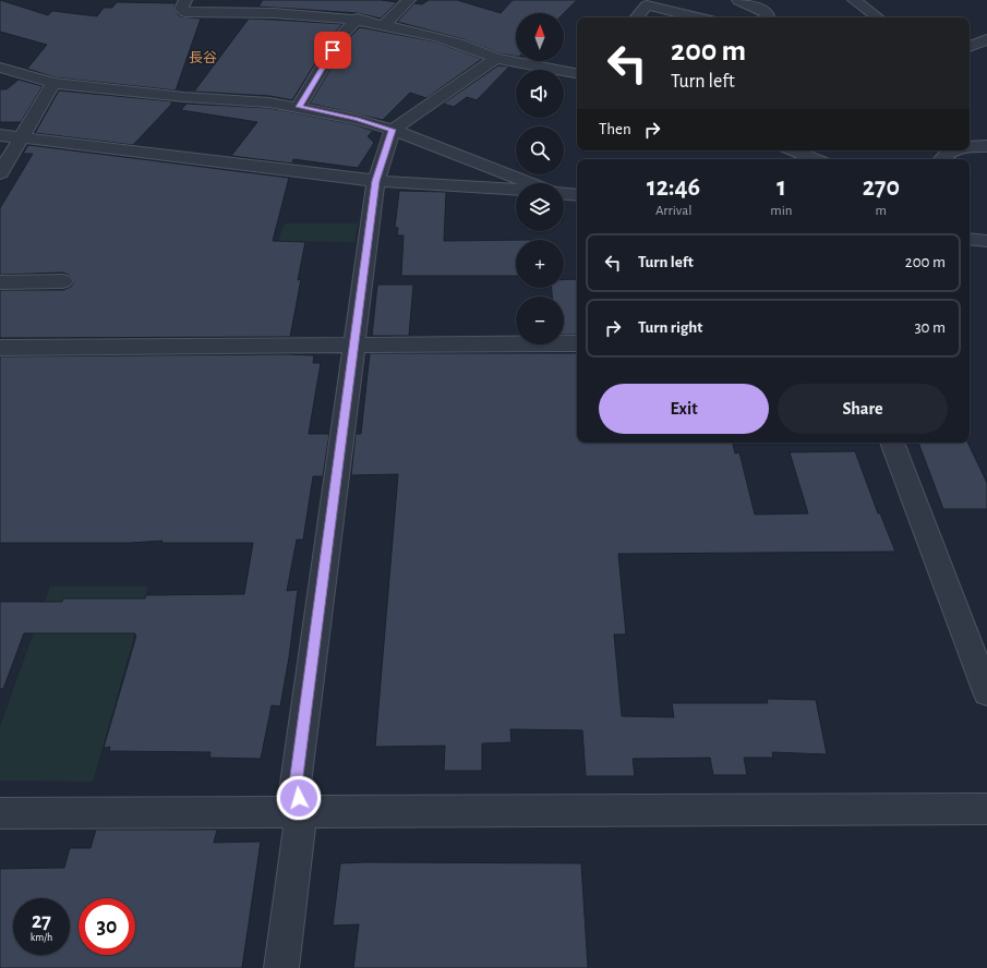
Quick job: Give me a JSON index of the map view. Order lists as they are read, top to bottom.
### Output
{
  "districts": ["長谷"],
  "north": "top",
  "page": {
    "map_buttons": ["+", "−"],
    "turn": ["200 m", "Turn left"],
    "then": "Then",
    "eta": [
      "12:46",
      "Arrival",
      "1",
      "min",
      "270",
      "m"
    ],
    "list": [
      {
        "name": "Turn left",
        "value": "200 m"
      },
      {
        "name": "Turn right",
        "value": "30 m"
      }
    ],
    "buttons": ["Exit", "Share"],
    "speed": "27 km/h",
    "limit": "30"
  }
}
